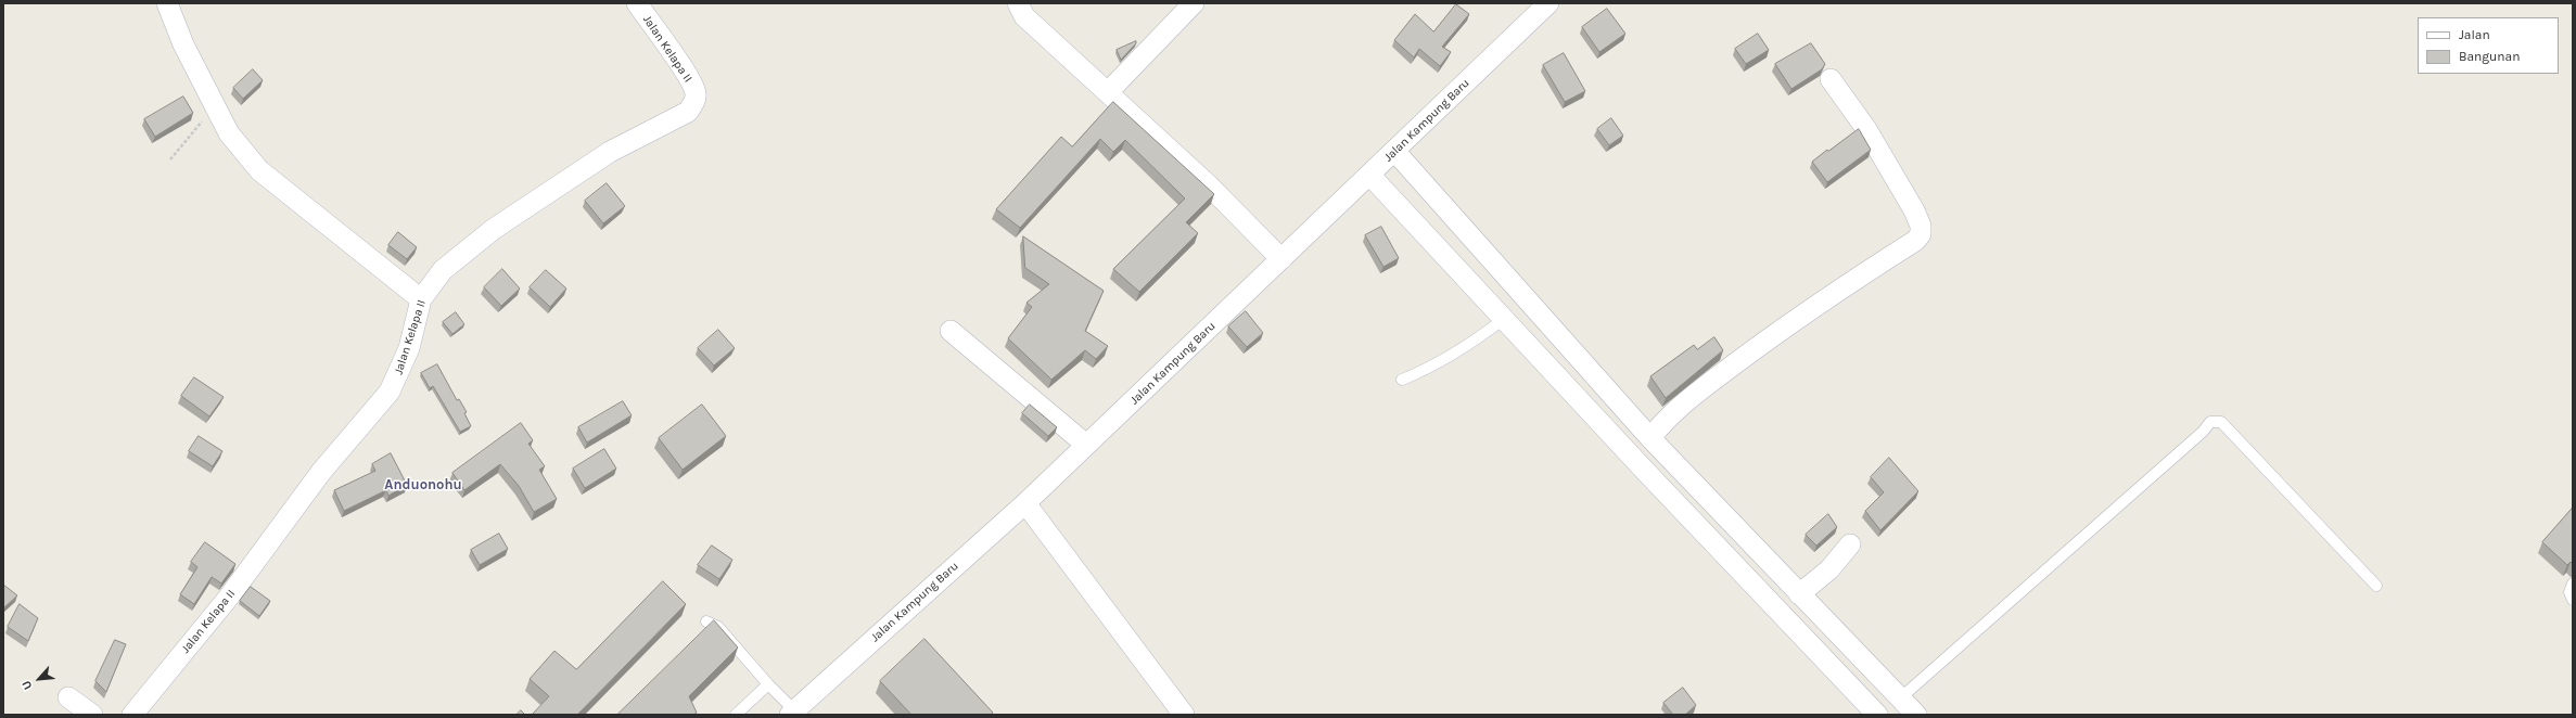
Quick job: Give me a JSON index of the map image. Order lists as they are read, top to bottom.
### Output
{
  "streets": {
    "street": ["Jalan Kelapa II", "Jalan Kampung Baru"]
  },
  "districts": ["Anduonohu"],
  "legend": ["Jalan", "Bangunan"],
  "north": "bottom left"
}
